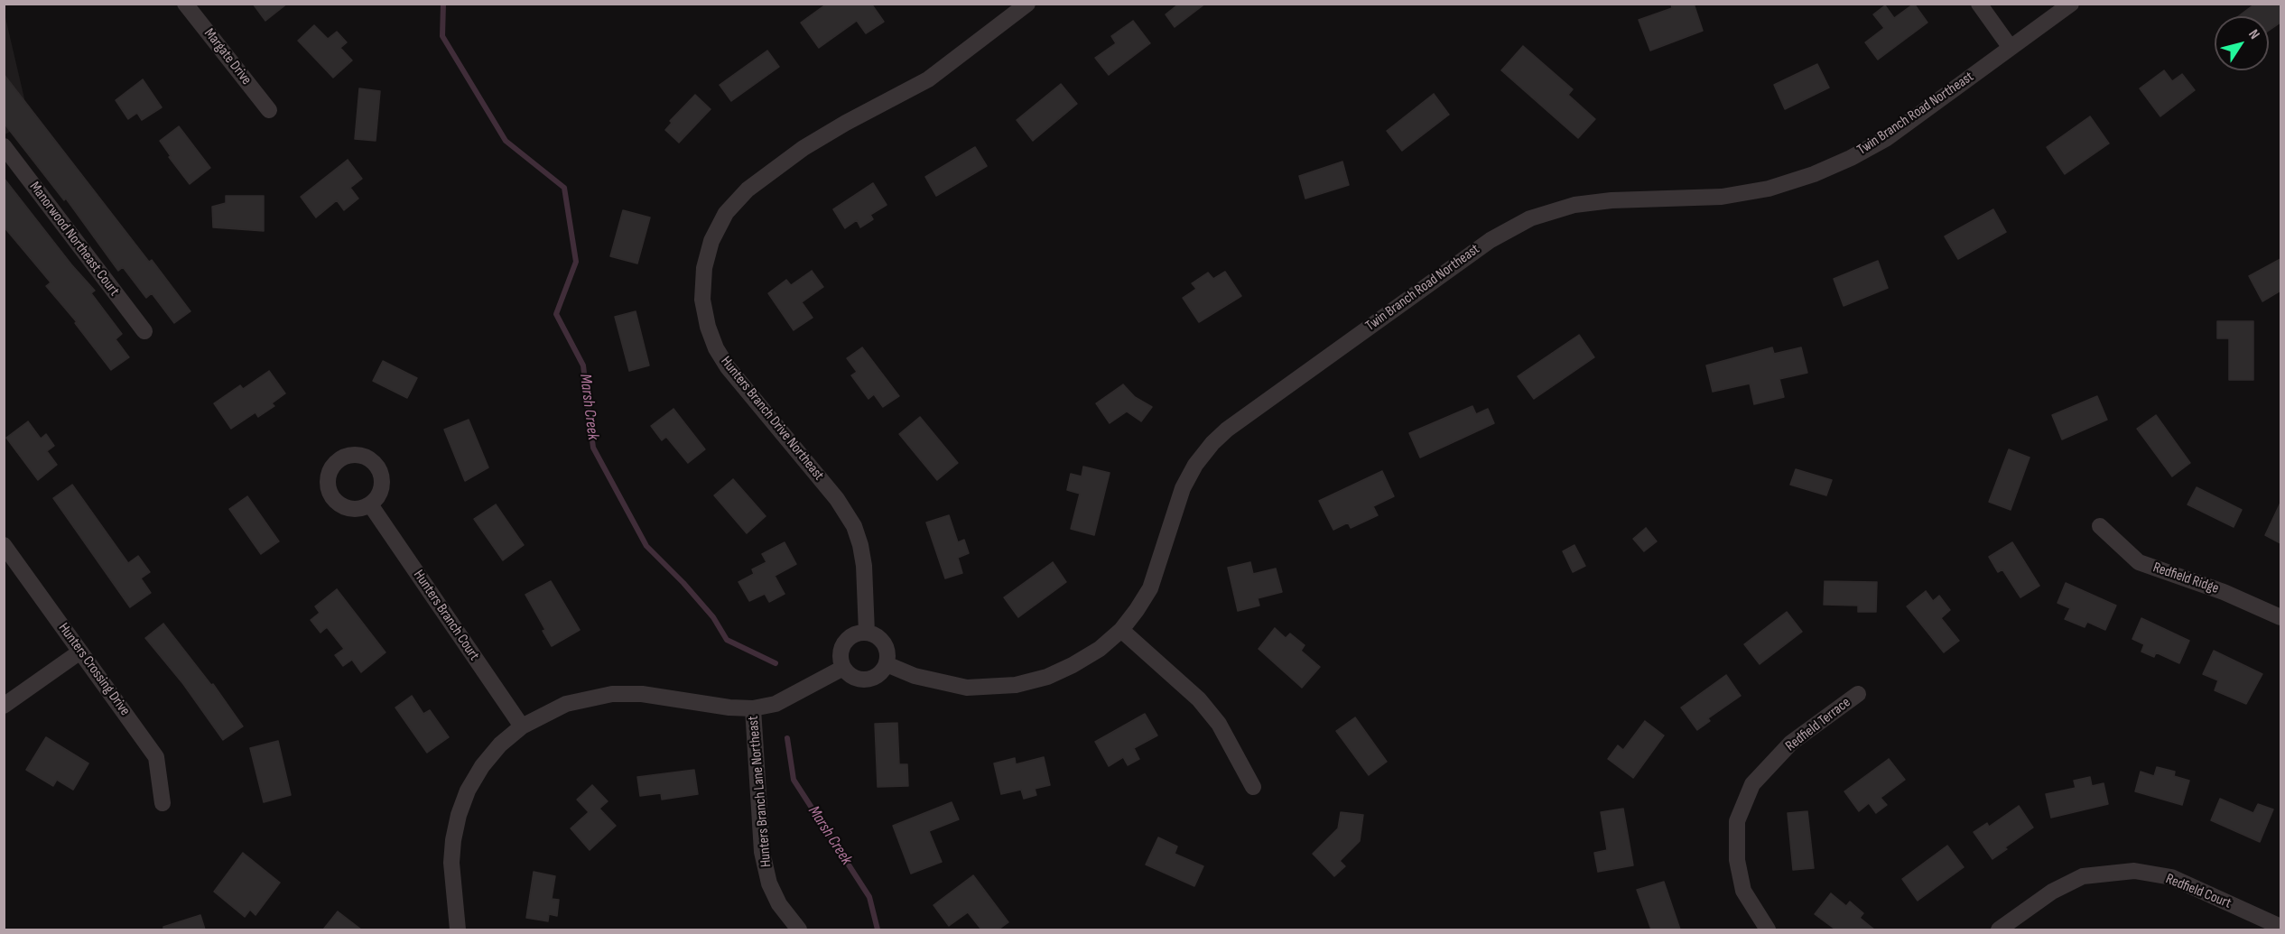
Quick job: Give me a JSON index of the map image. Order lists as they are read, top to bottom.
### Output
{
  "streets": {
    "street": [
      "Margate Drive",
      "Twin Branch Road Northeast",
      "Manorwood Northeast Court",
      "Hunters Branch Drive Northeast",
      "Redfield Ridge",
      "Hunters Branch Court",
      "Hunters Crossing Drive",
      "Redfield Terrace",
      "Hunters Branch Lane Northeast",
      "Redfield Court"
    ]
  },
  "crossings": [
    ["Twin Branch Road Northeast", "Hunters Branch Drive Northeast"]
  ],
  "water": ["Marsh Creek"],
  "north": "top right"
}
